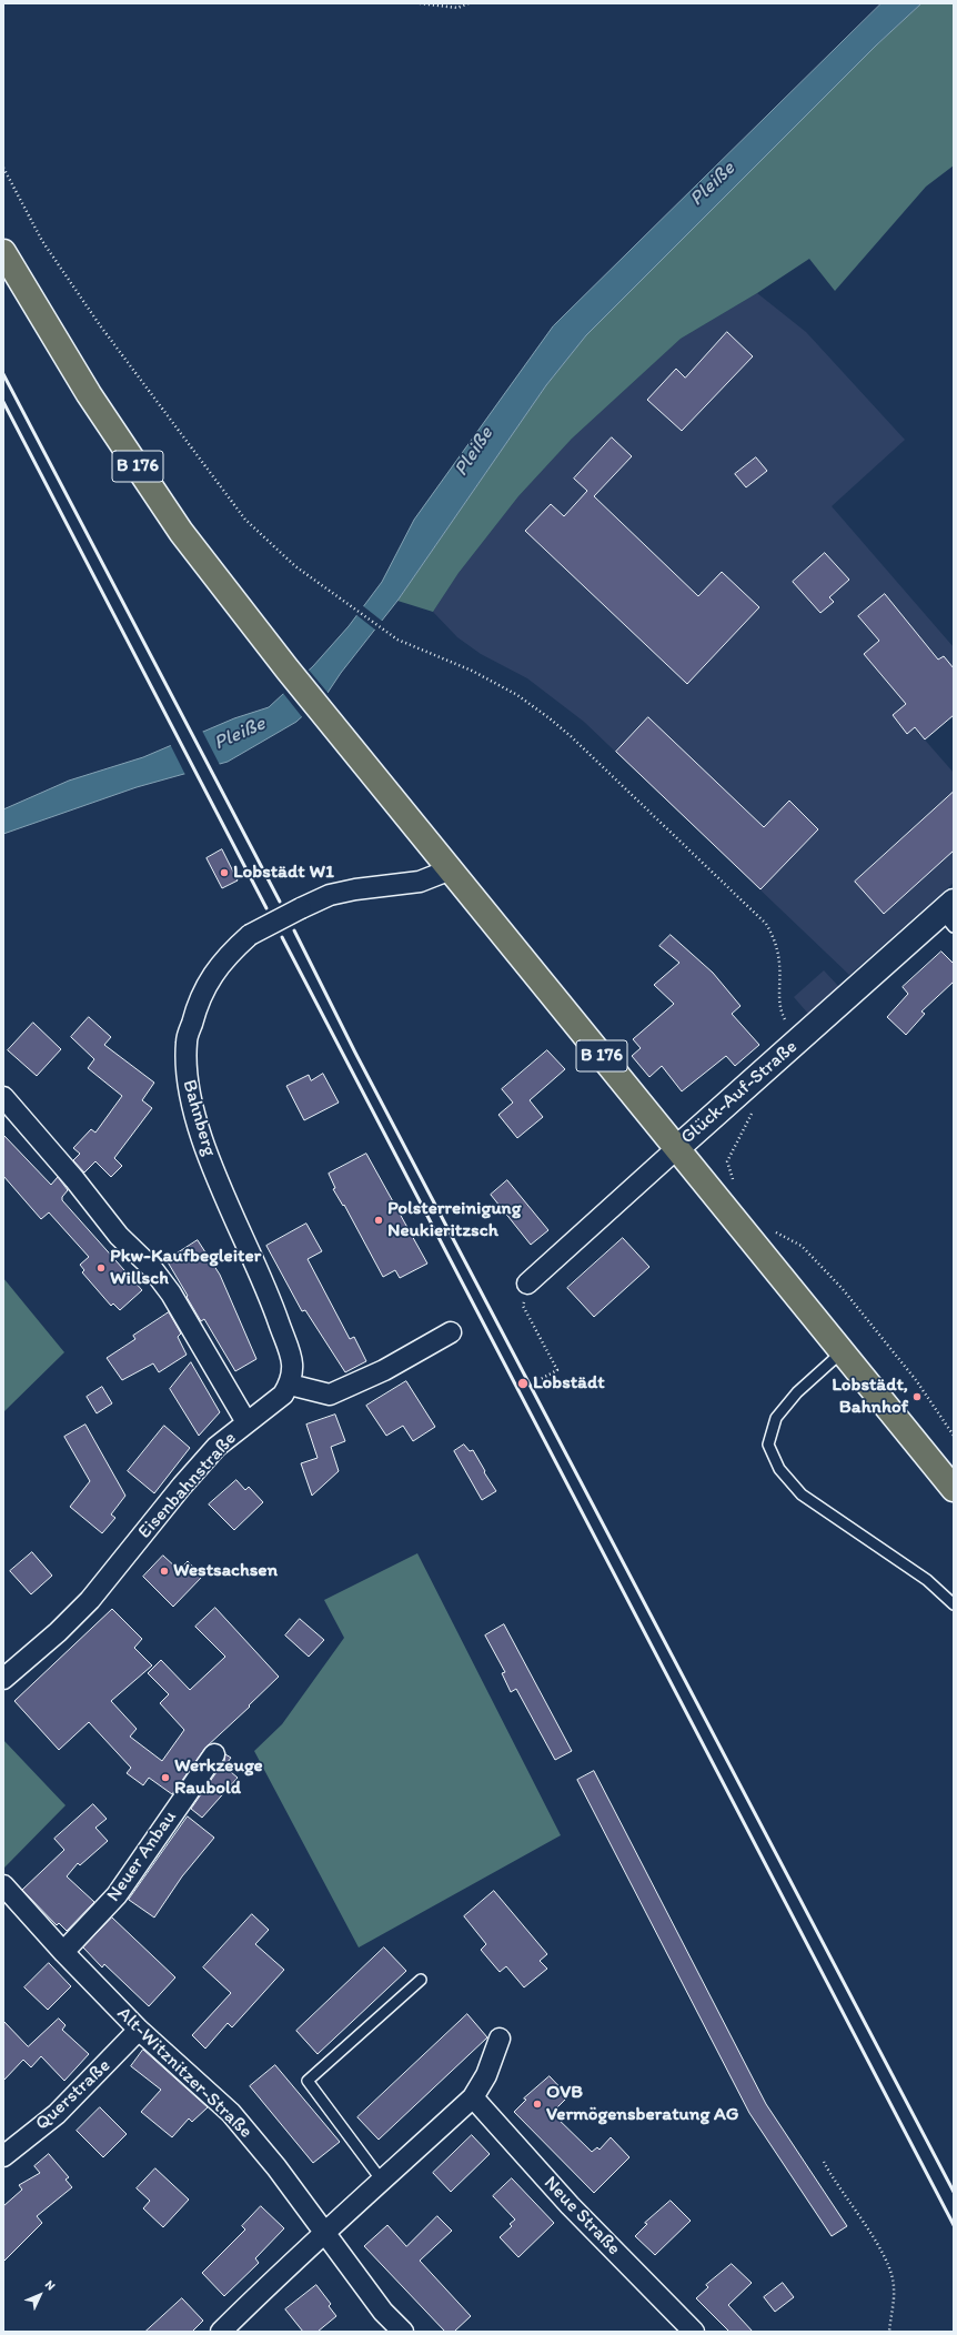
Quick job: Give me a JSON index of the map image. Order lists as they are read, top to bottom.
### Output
{
  "streets": {
    "main road": ["B 176", "Glück-Auf-Straße"],
    "street": [
      "Bahnberg",
      "Eisenbahnstraße",
      "Neuer Anbau",
      "Alt-Witznitzer-Straße",
      "Querstraße",
      "Neue Straße"
    ]
  },
  "crossings": [
    ["B 176", "Glück-Auf-Straße"],
    ["B 176", "Bahnberg"],
    ["Bahnberg", "Eisenbahnstraße"],
    ["Neuer Anbau", "Alt-Witznitzer-Straße"],
    ["Alt-Witznitzer-Straße", "Querstraße"]
  ],
  "water": ["Pleiße"],
  "places": [
    "Lobstädt W1",
    "Polsterreinigung Neukieritzsch",
    "Pkw-Kaufbegleiter Willsch",
    "Lobstädt",
    "Lobstädt, Bahnhof",
    "Westsachsen",
    "Werkzeuge Raubold",
    "OVB Vermögensberatung AG"
  ],
  "north": "top right"
}
